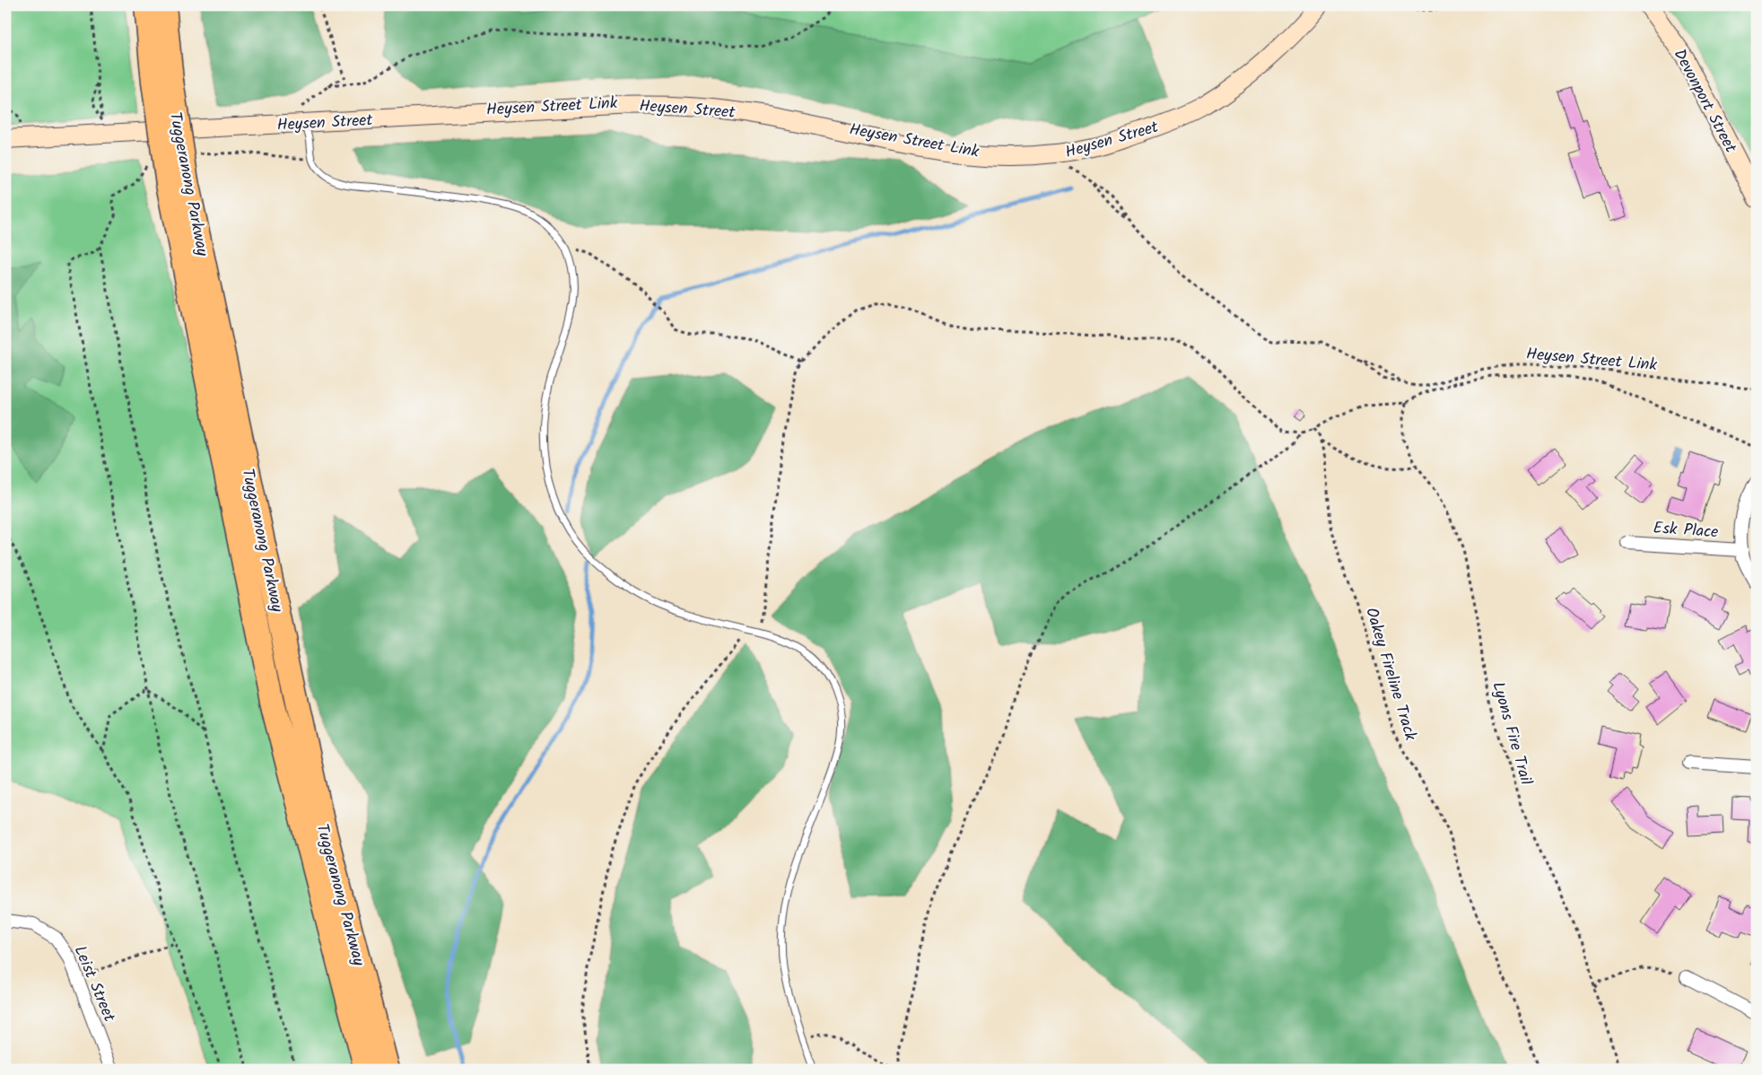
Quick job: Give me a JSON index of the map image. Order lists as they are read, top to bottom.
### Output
{
  "streets": {
    "highway": ["Tuggeranong Parkway"],
    "main road": ["Devonport Street", "Heysen Street"],
    "street": ["Esk Place", "Leist Street"],
    "path": ["Heysen Street Link", "Oakey Fireline Track", "Lyons Fire Trail"]
  }
}
